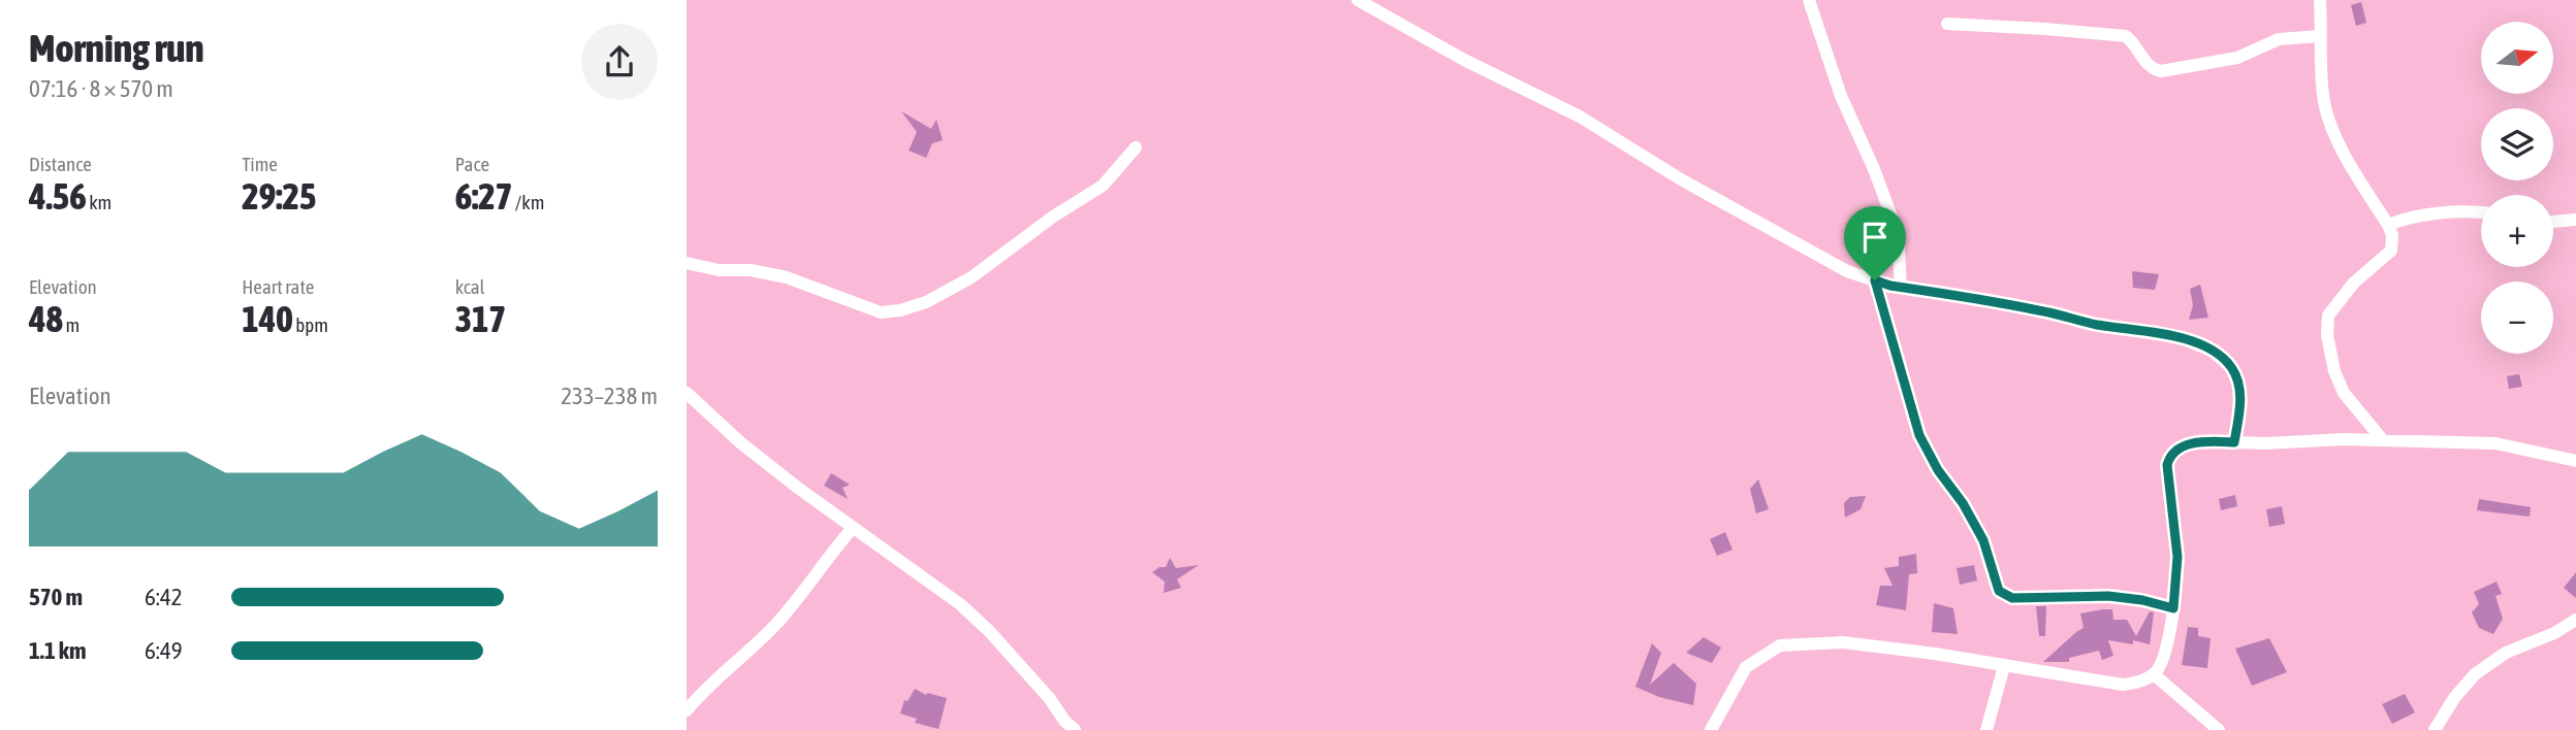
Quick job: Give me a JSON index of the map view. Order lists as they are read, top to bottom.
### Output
{
  "north": "right",
  "page": {
    "heading": ["Morning run", "07:16 · 8 × 570 m"],
    "map_buttons": ["+", "−"],
    "stats": [
      ["Distance", "4.56 km"],
      ["Time", "29:25"],
      ["Pace", "6:27 /km"],
      ["Elevation", "48 m"],
      ["Heart rate", "140 bpm"],
      ["kcal", "317"]
    ],
    "chart": ["Elevation", "233–238 m"],
    "list": [
      {
        "name": "570 m",
        "note": "6:42"
      },
      {
        "name": "1.1 km",
        "note": "6:49"
      }
    ]
  }
}
